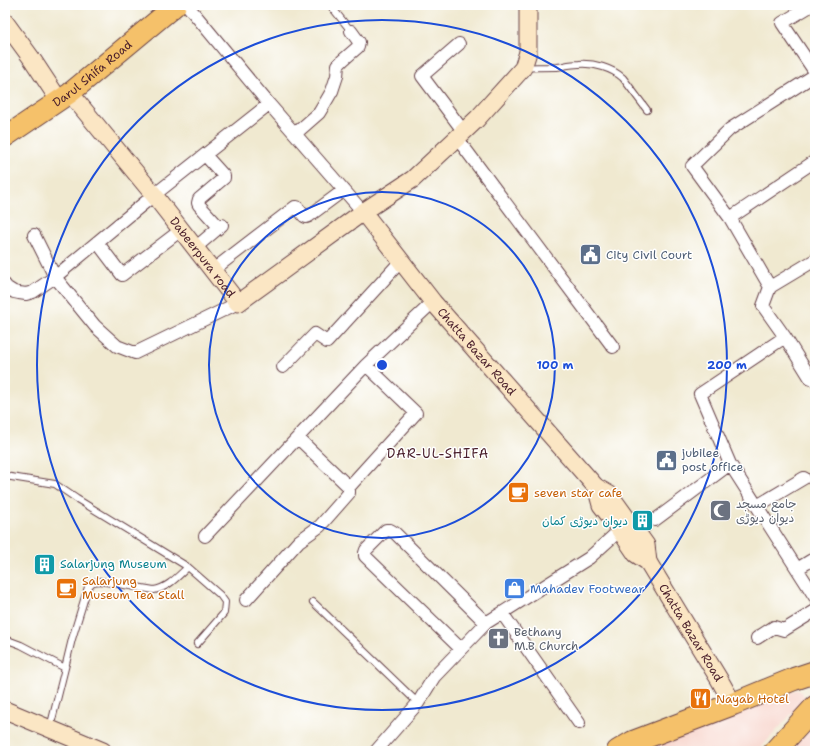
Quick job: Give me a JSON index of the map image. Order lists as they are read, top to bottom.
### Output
{
  "streets": {
    "main road": ["Darul Shifa Road"],
    "street": ["Dabeerpura road", "Chatta Bazar Road"]
  },
  "crossings": [
    ["Darul Shifa Road", "Dabeerpura road"],
    ["Dabeerpura road", "Chatta Bazar Road"]
  ],
  "districts": ["DAR-UL-SHIFA"],
  "places": {
    "public building": ["City Civil Court", "jubilee post office"],
    "cafe": ["seven star cafe", "Salarjung Museum Tea Stall"],
    "mosque": ["جامع مسجد دیوان دیوڑی"],
    "building": ["دیوان دیوڑی کمان", "Salarjung Museum"],
    "shop": ["Mahadev Footwear"],
    "church": ["Bethany M.B Church"],
    "restaurant": ["Nayab Hotel"]
  },
  "rings": ["100 m", "200 m"]
}
